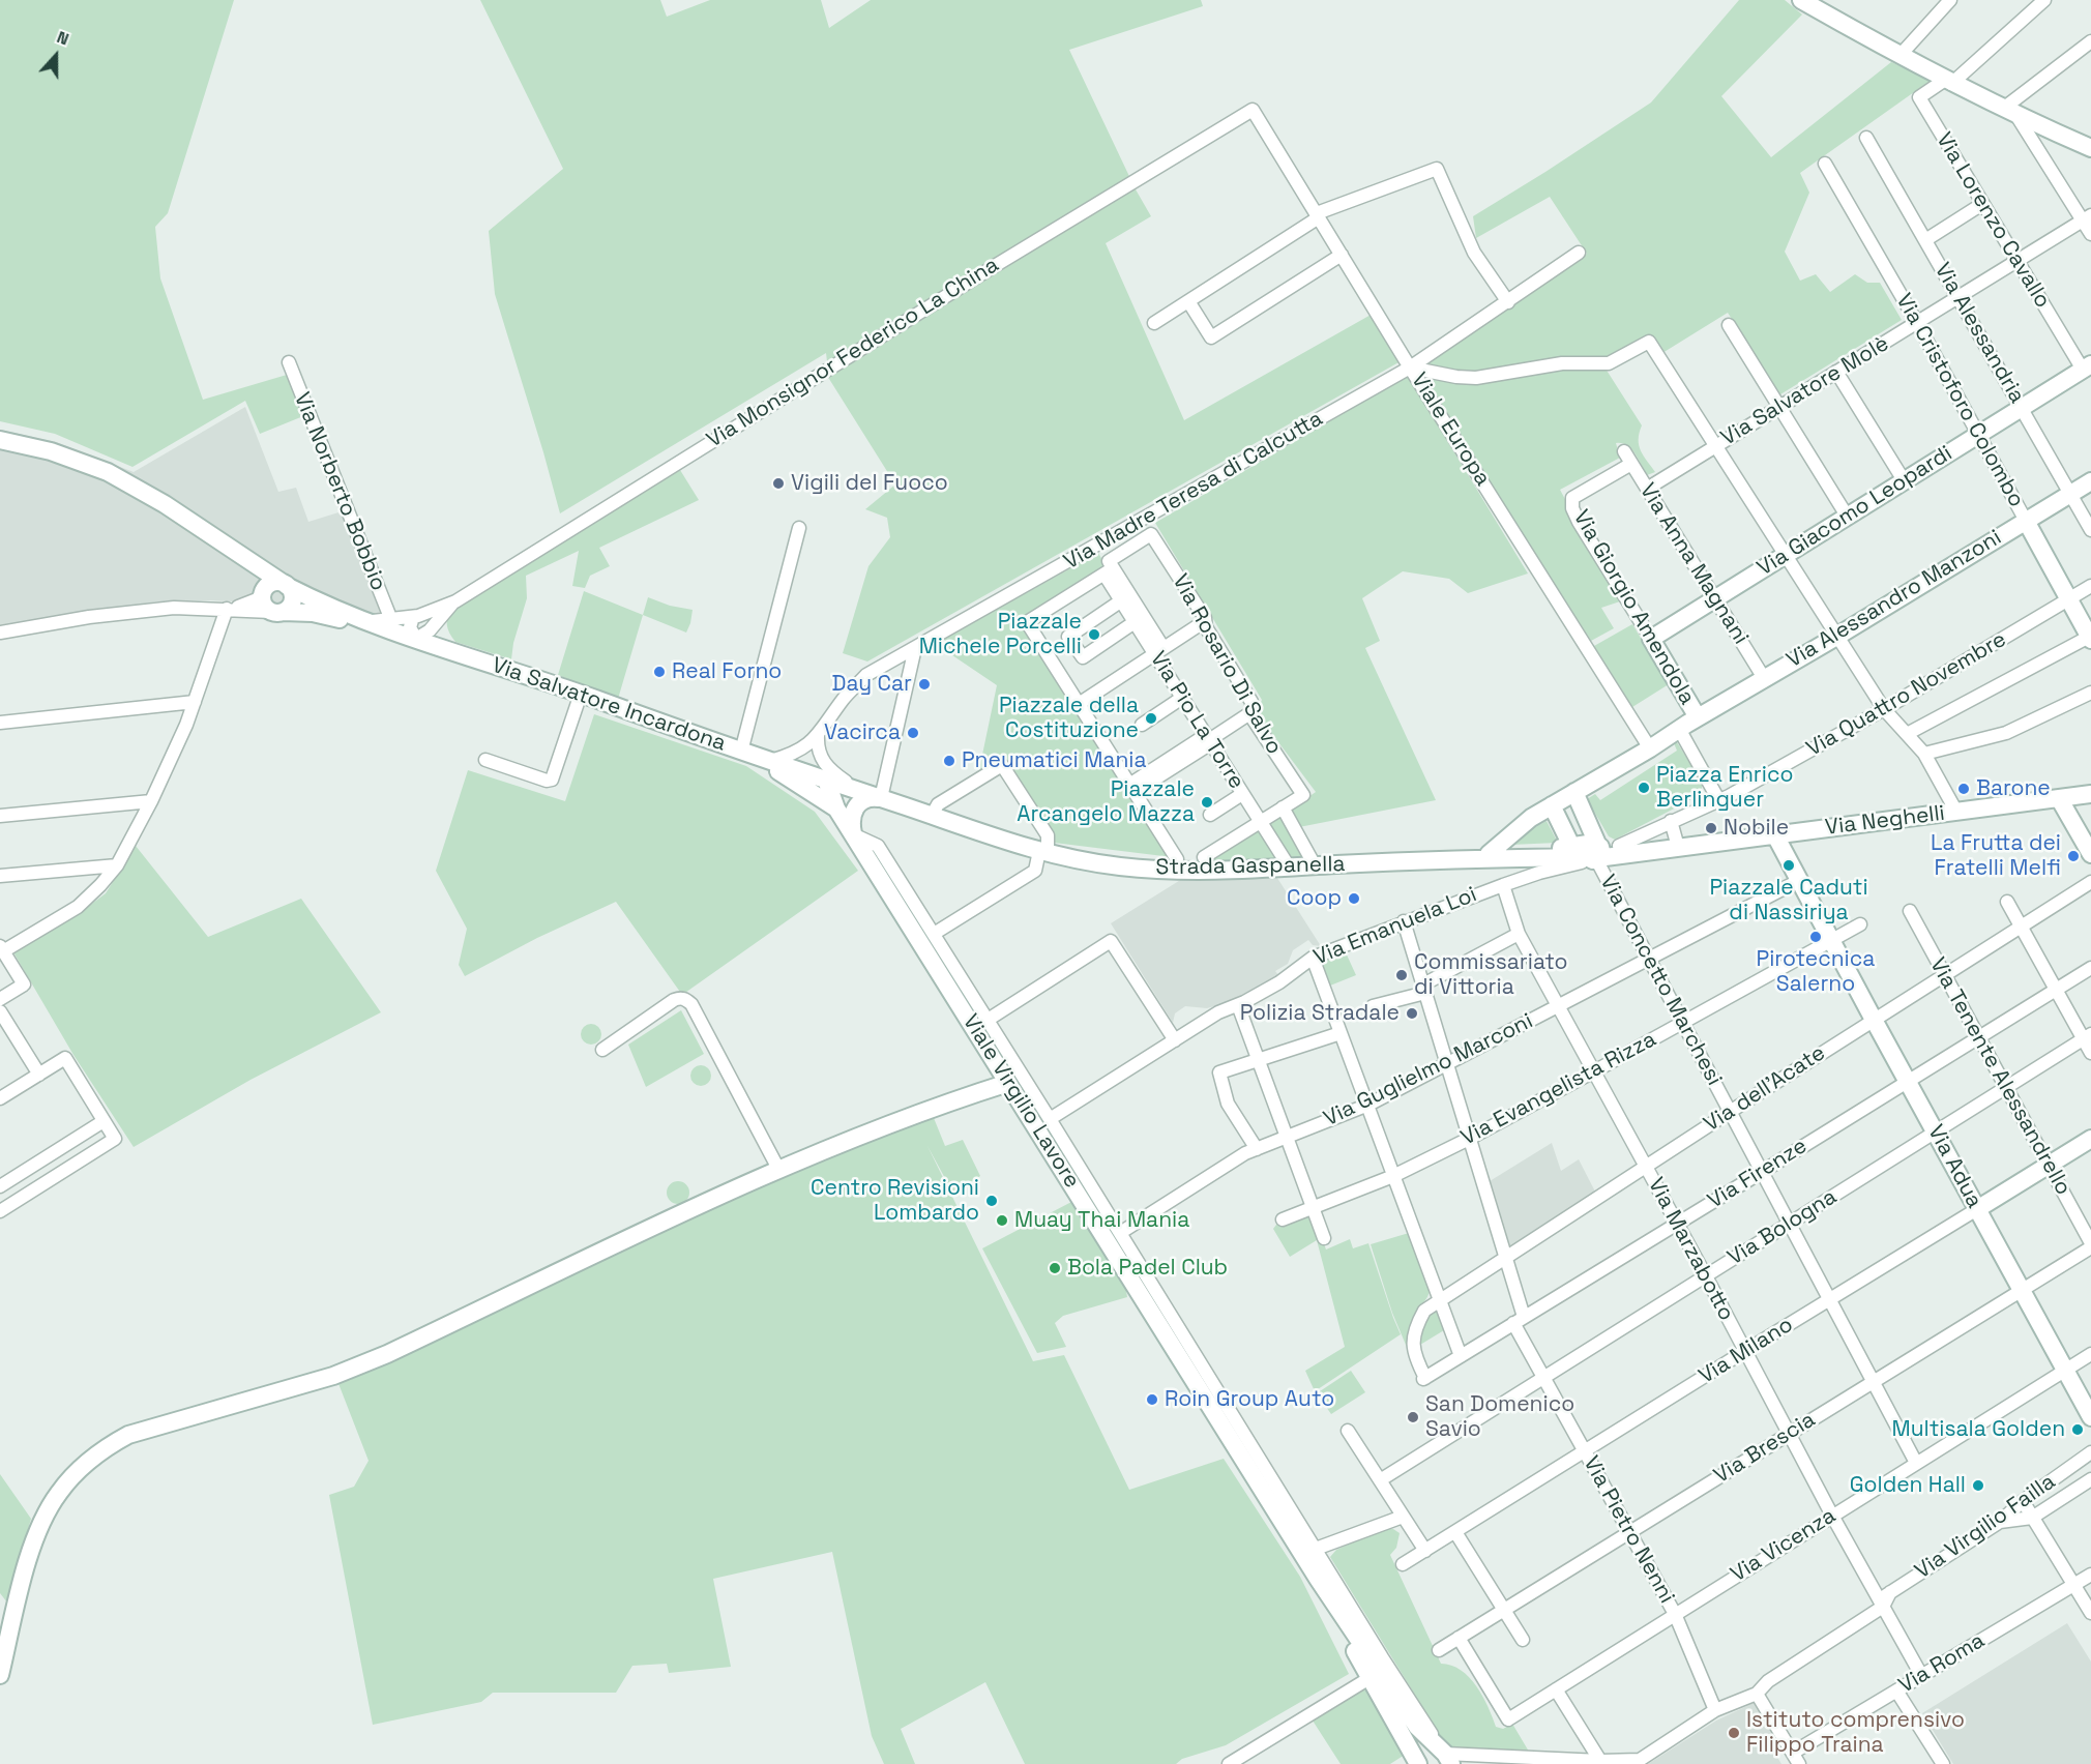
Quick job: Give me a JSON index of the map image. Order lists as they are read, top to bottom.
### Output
{
  "streets": {
    "street": [
      "Via Lorenzo Cavallo",
      "Via Alessandria",
      "Via Monsignor Federico La China",
      "Via Salvatore Molè",
      "Via Cristoforo Colombo",
      "Viale Europa",
      "Via Madre Teresa di Calcutta",
      "Via Norberto Bobbio",
      "Via Giacomo Leopardi",
      "Via Anna Magnani",
      "Via Alessandro Manzoni",
      "Via Giorgio Amendola",
      "Via Rosario Di Salvo",
      "Via Quattro Novembre",
      "Via Salvatore Incardona",
      "Via Pio La Torre",
      "Via Neghelli",
      "Strada Gaspanella",
      "Via Emanuela Loi",
      "Via Concetto Marchesi",
      "Via Guglielmo Marconi",
      "Via Tenente Alessandrello",
      "Via Evangelista Rizza",
      "Via dell'Acate",
      "Viale Virgilio Lavore",
      "Via Adua",
      "Via Firenze",
      "Via Bologna",
      "Via Marzabotto",
      "Via Milano",
      "Via Brescia",
      "Via Virgilio Failla",
      "Via Pietro Nenni",
      "Via Vicenza",
      "Via Roma"
    ]
  },
  "crossings": [
    ["Via Lorenzo Cavallo", "Via Salvatore Molè"],
    ["Via Lorenzo Cavallo", "Via Giacomo Leopardi"],
    ["Via Alessandria", "Via Salvatore Molè"],
    ["Via Alessandria", "Via Giacomo Leopardi"],
    ["Via Alessandria", "Via Alessandro Manzoni"],
    ["Via Monsignor Federico La China", "Viale Europa"],
    ["Via Salvatore Molè", "Via Cristoforo Colombo"],
    ["Via Salvatore Molè", "Via Anna Magnani"],
    ["Via Cristoforo Colombo", "Via Giacomo Leopardi"],
    ["Via Cristoforo Colombo", "Via Alessandro Manzoni"],
    ["Via Cristoforo Colombo", "Via Quattro Novembre"],
    ["Viale Europa", "Via Madre Teresa di Calcutta"],
    ["Viale Europa", "Via Alessandro Manzoni"],
    ["Via Madre Teresa di Calcutta", "Via Salvatore Incardona"],
    ["Via Norberto Bobbio", "Via Salvatore Incardona"],
    ["Via Giacomo Leopardi", "Via Anna Magnani"],
    ["Via Giacomo Leopardi", "Via Giorgio Amendola"],
    ["Via Anna Magnani", "Via Alessandro Manzoni"],
    ["Via Anna Magnani", "Via Giorgio Amendola"],
    ["Via Alessandro Manzoni", "Via Giorgio Amendola"],
    ["Via Alessandro Manzoni", "Strada Gaspanella"],
    ["Via Salvatore Incardona", "Strada Gaspanella"],
    ["Via Salvatore Incardona", "Viale Virgilio Lavore"],
    ["Via Pio La Torre", "Strada Gaspanella"],
    ["Via Neghelli", "Via Adua"],
    ["Strada Gaspanella", "Via Emanuela Loi"],
    ["Strada Gaspanella", "Via Concetto Marchesi"],
    ["Strada Gaspanella", "Viale Virgilio Lavore"],
    ["Via Emanuela Loi", "Via Concetto Marchesi"],
    ["Via Emanuela Loi", "Via Marzabotto"],
    ["Via Emanuela Loi", "Via Pietro Nenni"],
    ["Via Concetto Marchesi", "Via Guglielmo Marconi"],
    ["Via Concetto Marchesi", "Via Evangelista Rizza"],
    ["Via Concetto Marchesi", "Via dell'Acate"],
    ["Via Concetto Marchesi", "Via Firenze"],
    ["Via Concetto Marchesi", "Via Bologna"],
    ["Via Concetto Marchesi", "Via Milano"],
    ["Via Concetto Marchesi", "Via Brescia"],
    ["Via Concetto Marchesi", "Via Vicenza"],
    ["Via Guglielmo Marconi", "Via Adua"],
    ["Via Guglielmo Marconi", "Via Marzabotto"],
    ["Via Guglielmo Marconi", "Via Pietro Nenni"],
    ["Via Tenente Alessandrello", "Via dell'Acate"],
    ["Via Tenente Alessandrello", "Via Firenze"],
    ["Via Tenente Alessandrello", "Via Bologna"],
    ["Via Tenente Alessandrello", "Via Milano"],
    ["Via Tenente Alessandrello", "Via Brescia"],
    ["Via Evangelista Rizza", "Via Adua"],
    ["Via Evangelista Rizza", "Via Marzabotto"],
    ["Via Evangelista Rizza", "Via Pietro Nenni"],
    ["Via dell'Acate", "Via Adua"],
    ["Via dell'Acate", "Via Firenze"],
    ["Via dell'Acate", "Via Marzabotto"],
    ["Via dell'Acate", "Via Pietro Nenni"],
    ["Viale Virgilio Lavore", "Via Virgilio Failla"],
    ["Via Adua", "Via Firenze"],
    ["Via Adua", "Via Bologna"],
    ["Via Adua", "Via Milano"],
    ["Via Adua", "Via Brescia"],
    ["Via Adua", "Via Vicenza"],
    ["Via Firenze", "Via Marzabotto"],
    ["Via Firenze", "Via Pietro Nenni"],
    ["Via Bologna", "Via Marzabotto"],
    ["Via Bologna", "Via Pietro Nenni"],
    ["Via Marzabotto", "Via Milano"],
    ["Via Marzabotto", "Via Brescia"],
    ["Via Marzabotto", "Via Virgilio Failla"],
    ["Via Marzabotto", "Via Vicenza"],
    ["Via Marzabotto", "Via Roma"],
    ["Via Milano", "Via Pietro Nenni"],
    ["Via Brescia", "Via Pietro Nenni"],
    ["Via Brescia", "Via Vicenza"],
    ["Via Virgilio Failla", "Via Pietro Nenni"],
    ["Via Pietro Nenni", "Via Vicenza"]
  ],
  "places": [
    "Vigili del Fuoco",
    "Piazzale Michele Porcelli",
    "Real Forno",
    "Day Car",
    "Piazzale della Costituzione",
    "Vacirca",
    "Pneumatici Mania",
    "Piazza Enrico Berlinguer",
    "Barone",
    "Piazzale Arcangelo Mazza",
    "Nobile",
    "La Frutta dei Fratelli Melfi",
    "Piazzale Caduti di Nassiriya",
    "Coop",
    "Pirotecnica Salerno",
    "Commissariato di Vittoria",
    "Polizia Stradale",
    "Centro Revisioni Lombardo",
    "Muay Thai Mania",
    "Bola Padel Club",
    "Roin Group Auto",
    "San Domenico Savio",
    "Multisala Golden",
    "Golden Hall",
    "Istituto comprensivo Filippo Traina"
  ],
  "north": "top"
}
